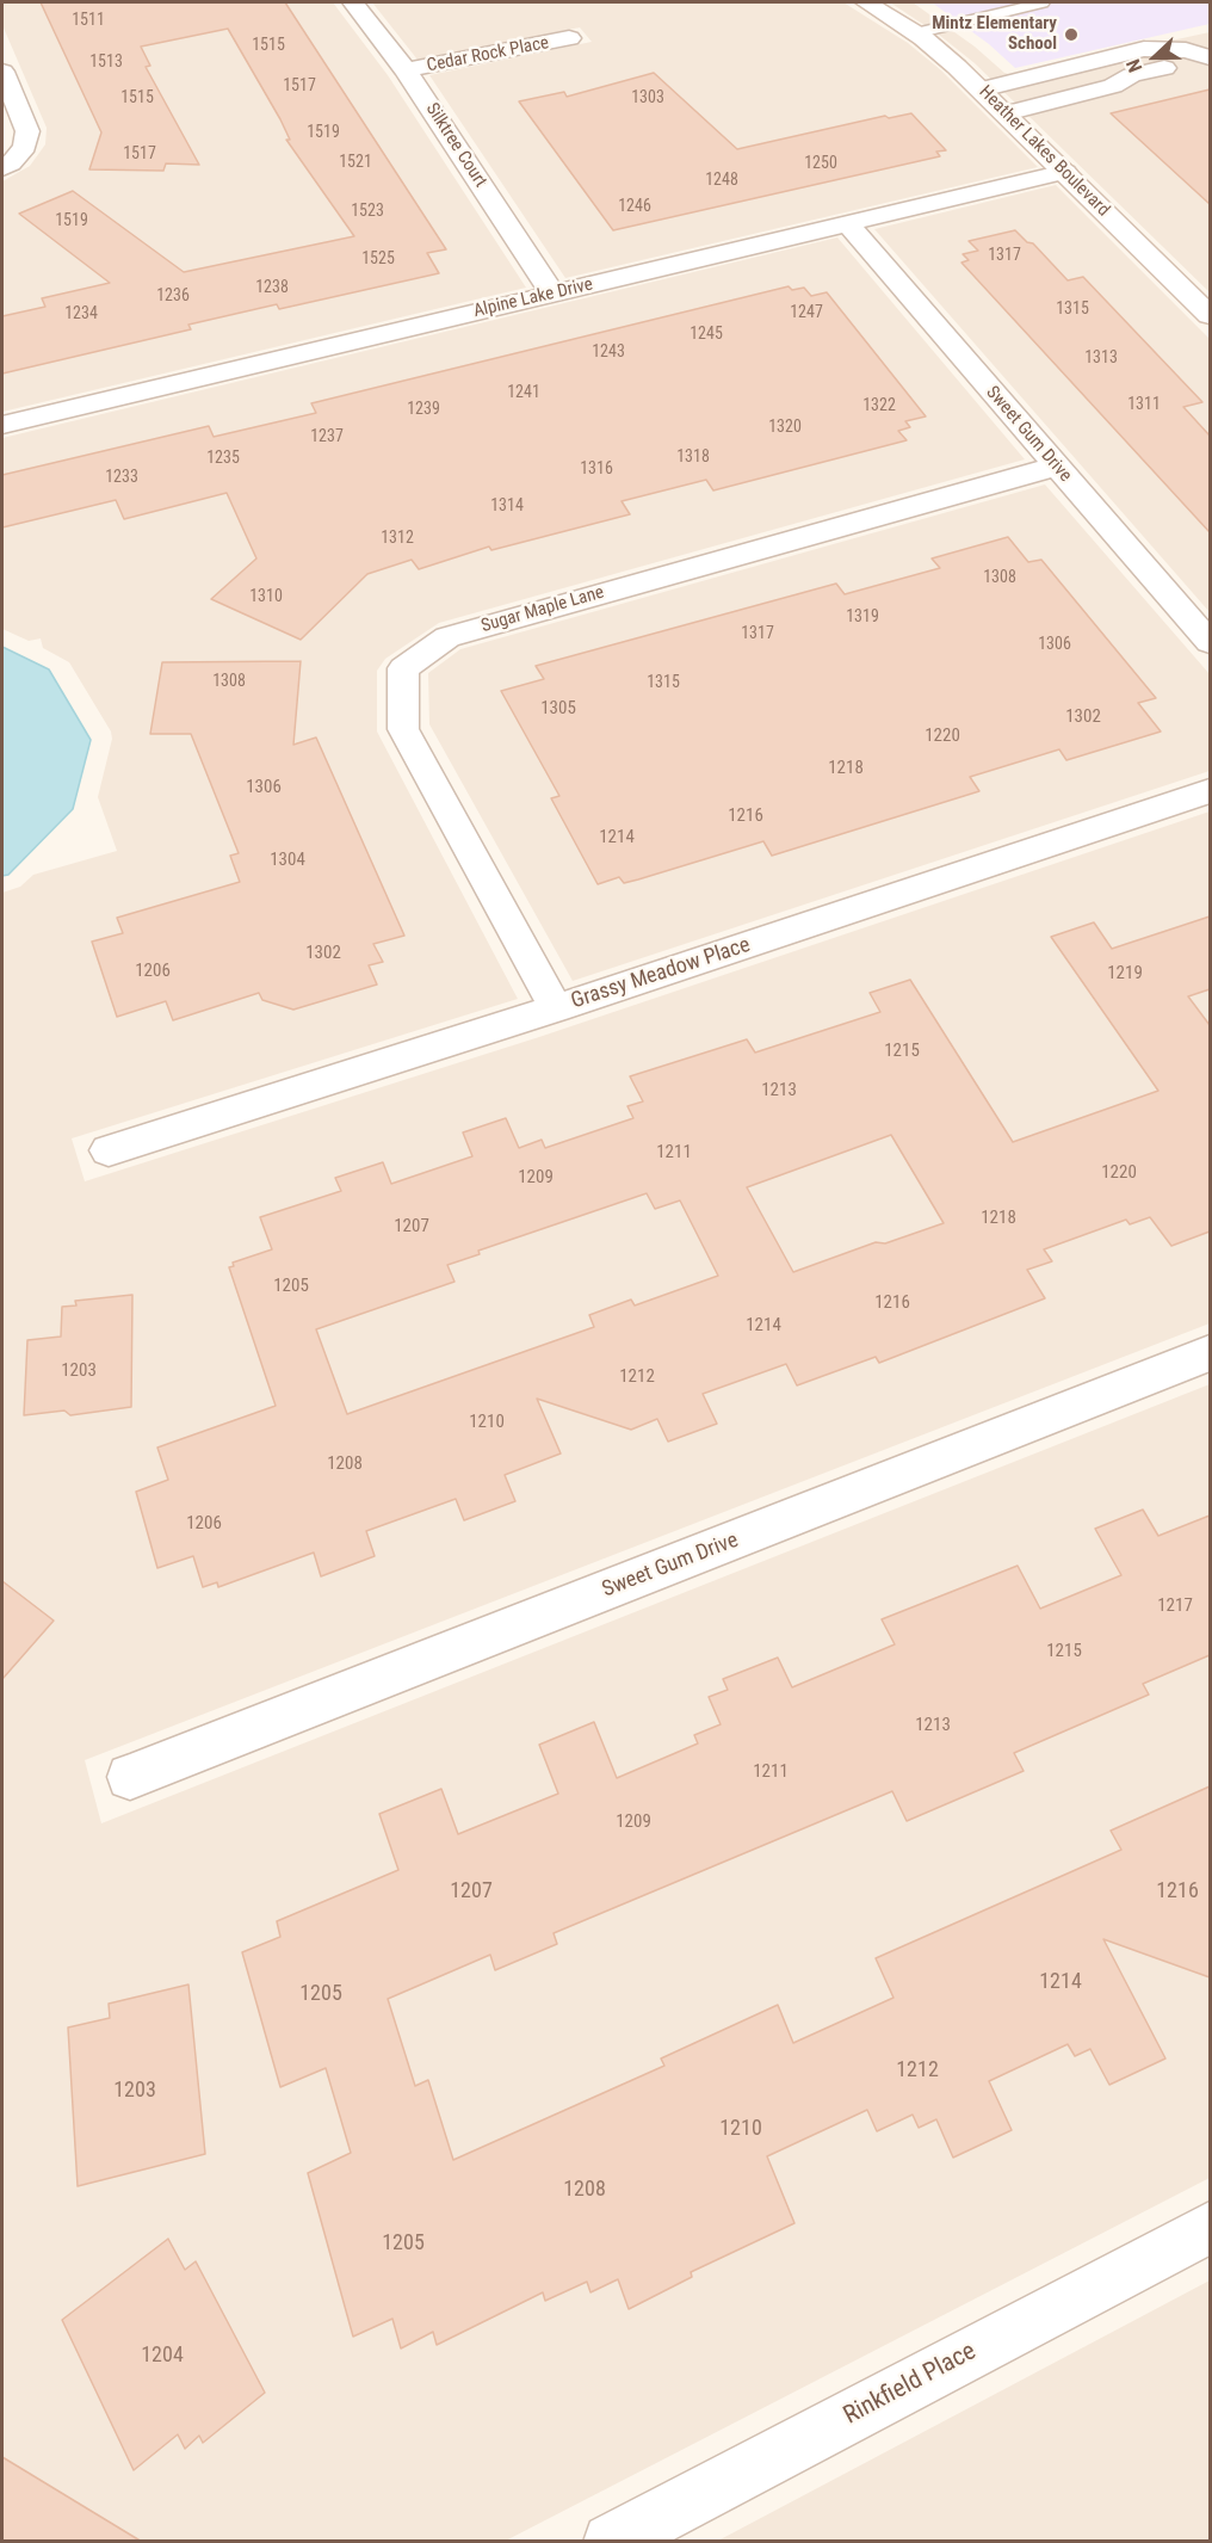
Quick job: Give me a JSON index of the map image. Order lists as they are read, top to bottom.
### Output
{
  "streets": {
    "street": [
      "Cedar Rock Place",
      "Silktree Court",
      "Heather Lakes Boulevard",
      "Alpine Lake Drive",
      "Sweet Gum Drive",
      "Sugar Maple Lane",
      "Grassy Meadow Place",
      "Rinkfield Place"
    ]
  },
  "crossings": [
    ["Cedar Rock Place", "Silktree Court"],
    ["Silktree Court", "Alpine Lake Drive"],
    ["Heather Lakes Boulevard", "Alpine Lake Drive"],
    ["Alpine Lake Drive", "Sweet Gum Drive"],
    ["Sweet Gum Drive", "Sugar Maple Lane"],
    ["Sugar Maple Lane", "Grassy Meadow Place"]
  ],
  "places": ["Mintz Elementary School"],
  "house_numbers": [
    "1511",
    "1515",
    "1513",
    "1517",
    "1515",
    "1303",
    "1519",
    "1517",
    "1521",
    "1250",
    "1248",
    "1246",
    "1523",
    "1519",
    "1317",
    "1525",
    "1238",
    "1236",
    "1315",
    "1247",
    "1234",
    "1245",
    "1243",
    "1313",
    "1241",
    "1311",
    "1322",
    "1239",
    "1320",
    "1237",
    "1318",
    "1235",
    "1316",
    "1233",
    "1314",
    "1312",
    "1308",
    "1310",
    "1319",
    "1317",
    "1306",
    "1308",
    "1315",
    "1305",
    "1302",
    "1220",
    "1218",
    "1306",
    "1216",
    "1214",
    "1304",
    "1302",
    "1206",
    "1219",
    "1215",
    "1213",
    "1211",
    "1220",
    "1209",
    "1218",
    "1207",
    "1205",
    "1216",
    "1214",
    "1203",
    "1212",
    "1210",
    "1208",
    "1206",
    "1217",
    "1215",
    "1213",
    "1211",
    "1209",
    "1207",
    "1216",
    "1214",
    "1205",
    "1212",
    "1203",
    "1210",
    "1208",
    "1205",
    "1204"
  ],
  "north": "left"
}
